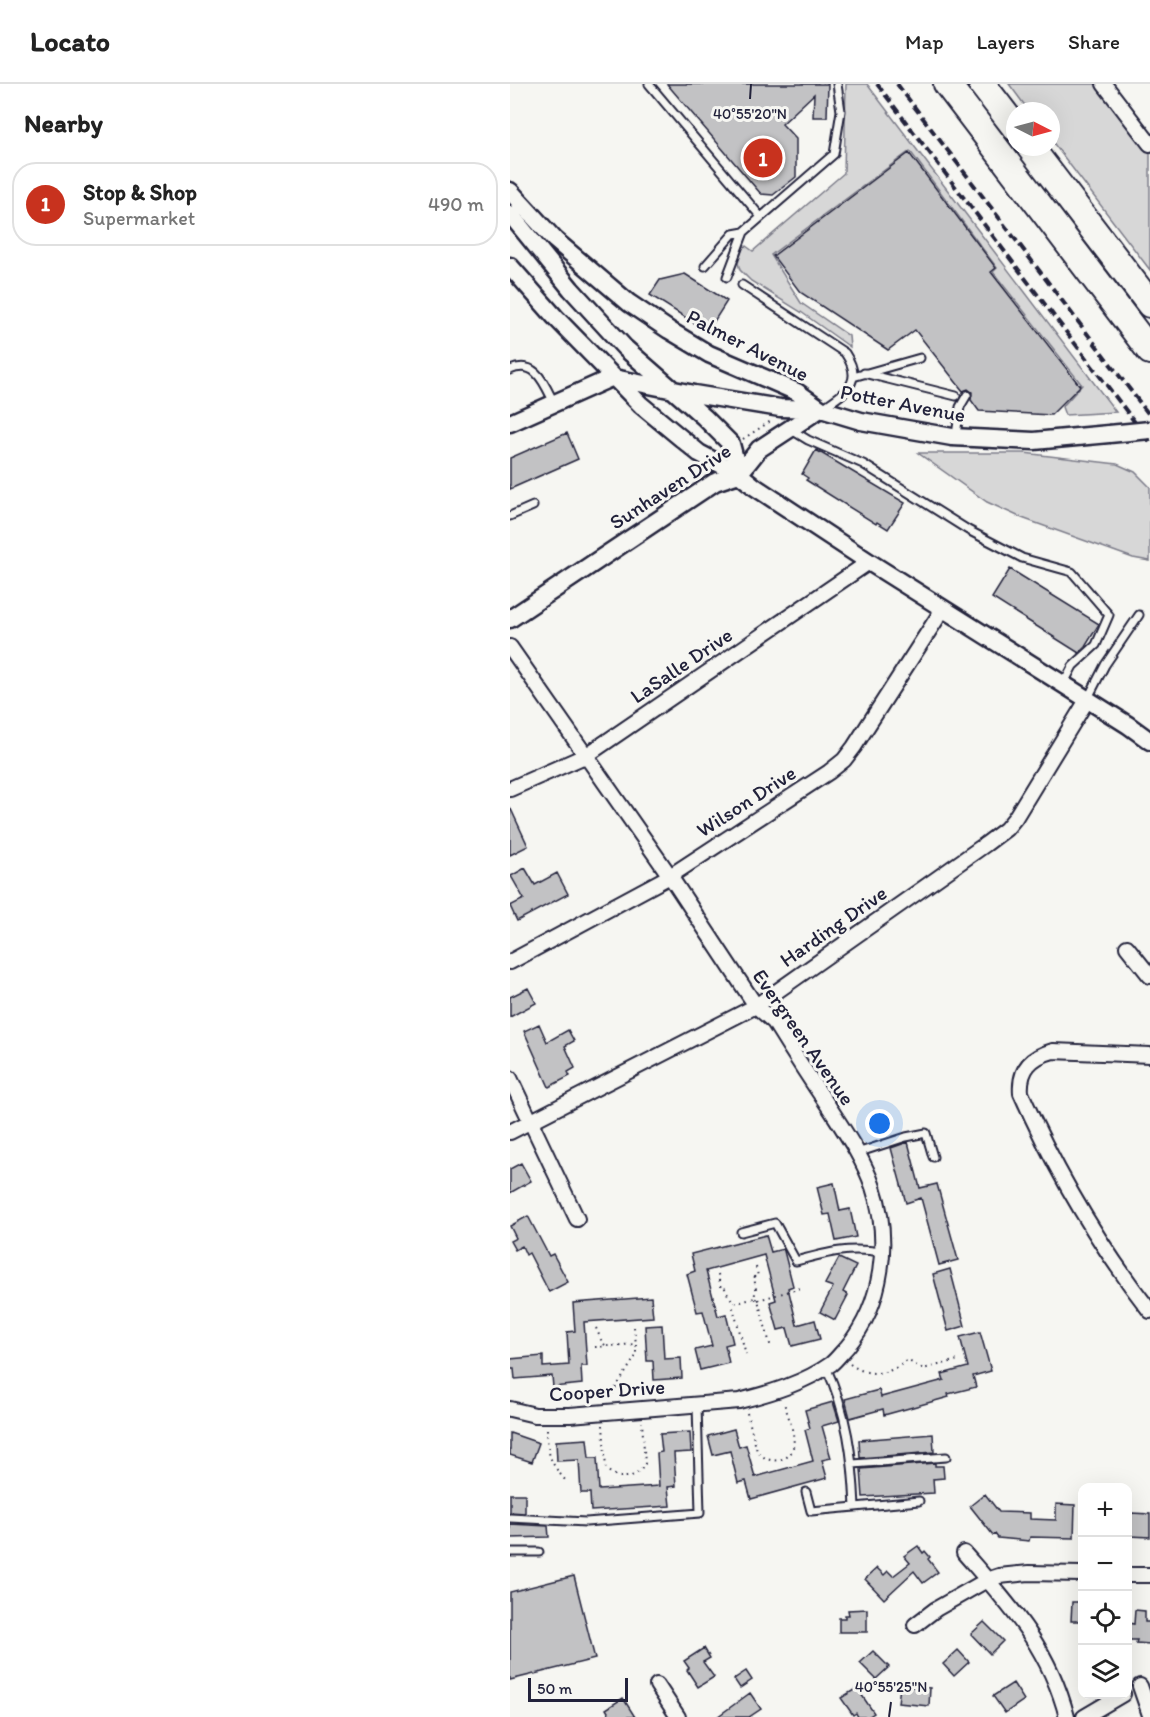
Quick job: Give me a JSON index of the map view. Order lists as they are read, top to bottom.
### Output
{
  "streets": {
    "street": [
      "Palmer Avenue",
      "Potter Avenue",
      "Sunhaven Drive",
      "LaSalle Drive",
      "Wilson Drive",
      "Harding Drive",
      "Evergreen Avenue",
      "Cooper Drive"
    ]
  },
  "crossings": [
    ["Palmer Avenue", "Potter Avenue"],
    ["Palmer Avenue", "Sunhaven Drive"],
    ["Potter Avenue", "Sunhaven Drive"],
    ["LaSalle Drive", "Evergreen Avenue"],
    ["Wilson Drive", "Evergreen Avenue"],
    ["Harding Drive", "Evergreen Avenue"],
    ["Evergreen Avenue", "Cooper Drive"]
  ],
  "scale_bar": "50 m",
  "north": "right",
  "page": {
    "header": "Locato",
    "nav": ["Map", "Layers", "Share"],
    "heading": "Nearby",
    "pins": "1",
    "list": [
      {
        "mark": "1",
        "name": "Stop & Shop",
        "note": "Supermarket",
        "value": "490 m"
      }
    ],
    "map_buttons": ["+", "−"],
    "scale": "50 m"
  },
  "coordinates": ["40°55'20\"N", "40°55'25\"N"]
}
